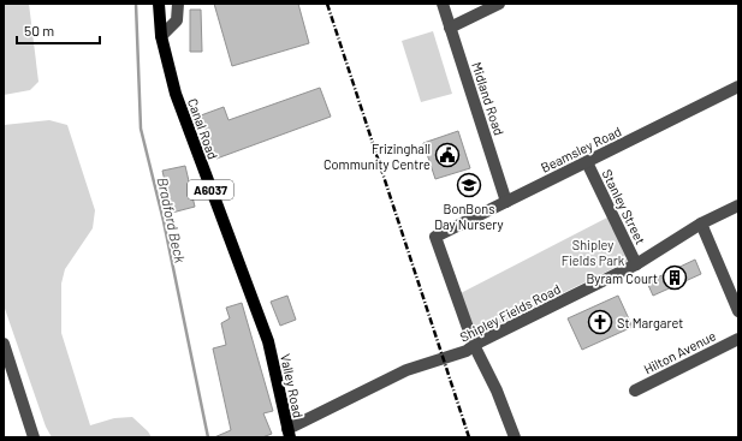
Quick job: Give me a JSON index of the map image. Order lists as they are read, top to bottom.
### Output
{
  "streets": {
    "main road": ["Canal Road", "A6037", "Valley Road"],
    "street": [
      "Midland Road",
      "Beamsley Road",
      "Stanley Street",
      "Shipley Fields Road",
      "Hilton Avenue"
    ]
  },
  "crossings": [
    ["Midland Road", "Beamsley Road"],
    ["Canal Road", "Valley Road"],
    ["Beamsley Road", "Stanley Street"],
    ["Beamsley Road", "Shipley Fields Road"],
    ["Stanley Street", "Shipley Fields Road"],
    ["Shipley Fields Road", "Valley Road"]
  ],
  "water": ["Bradford Beck"],
  "parks": ["Shipley Fields Park"],
  "places": {
    "public building": ["Frizinghall Community Centre"],
    "school or university": ["BonBons Day Nursery"],
    "building": ["Byram Court"],
    "church": ["St Margaret"]
  },
  "scale_bar": "50 m"
}
